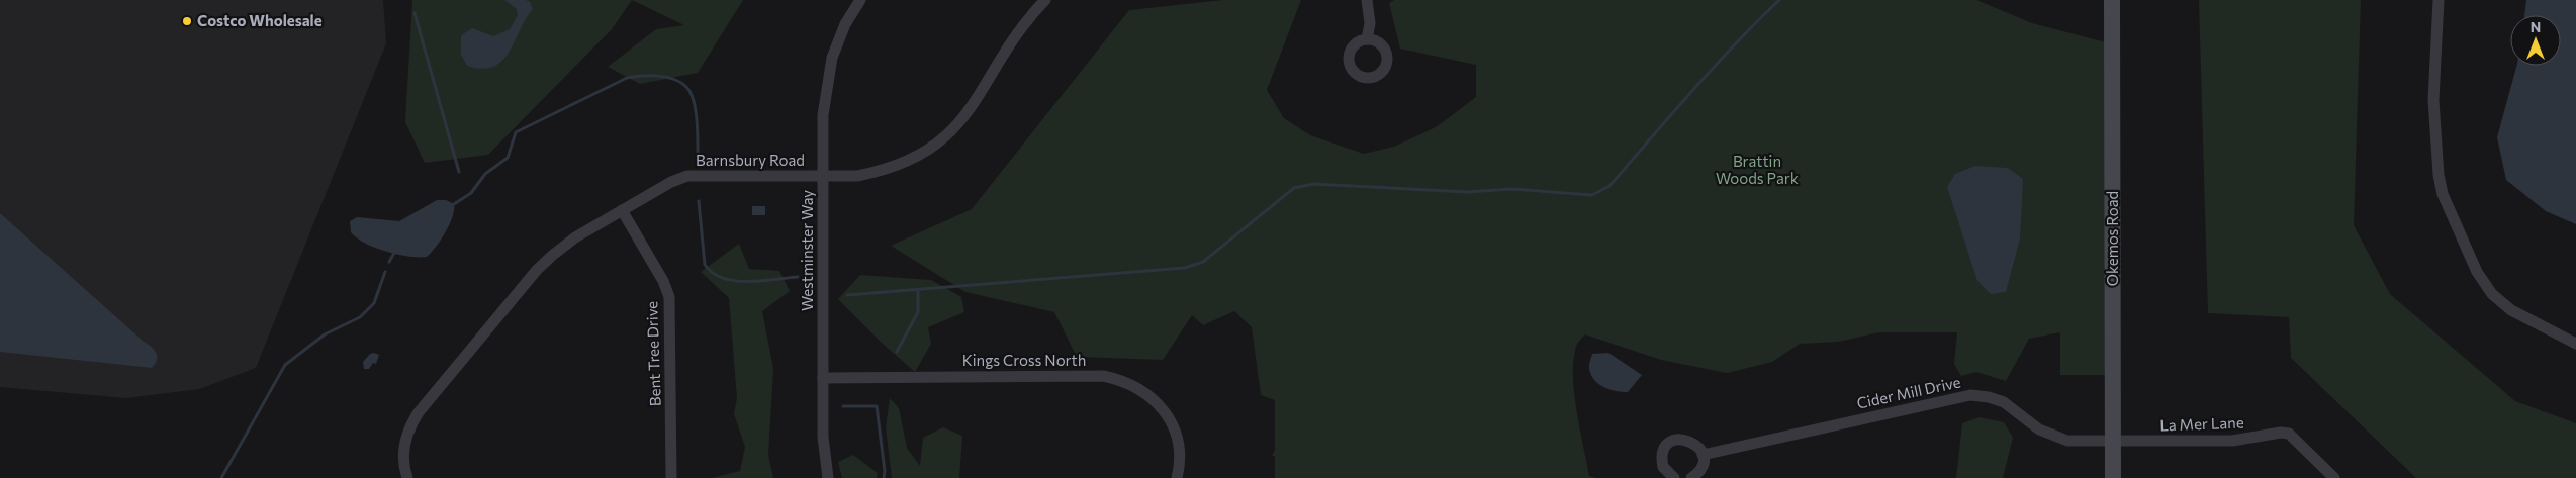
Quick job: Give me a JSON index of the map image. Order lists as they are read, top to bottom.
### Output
{
  "streets": {
    "street": [
      "Barnsbury Road",
      "Okemos Road",
      "Westminster Way",
      "Bent Tree Drive",
      "Kings Cross North",
      "Cider Mill Drive",
      "La Mer Lane"
    ]
  },
  "crossings": [
    ["Barnsbury Road", "Westminster Way"],
    ["Barnsbury Road", "Bent Tree Drive"],
    ["Okemos Road", "Cider Mill Drive"],
    ["Okemos Road", "La Mer Lane"],
    ["Westminster Way", "Kings Cross North"],
    ["Cider Mill Drive", "La Mer Lane"]
  ],
  "parks": ["Brattin Woods Park"],
  "places": ["Costco Wholesale"],
  "north": "top"
}
